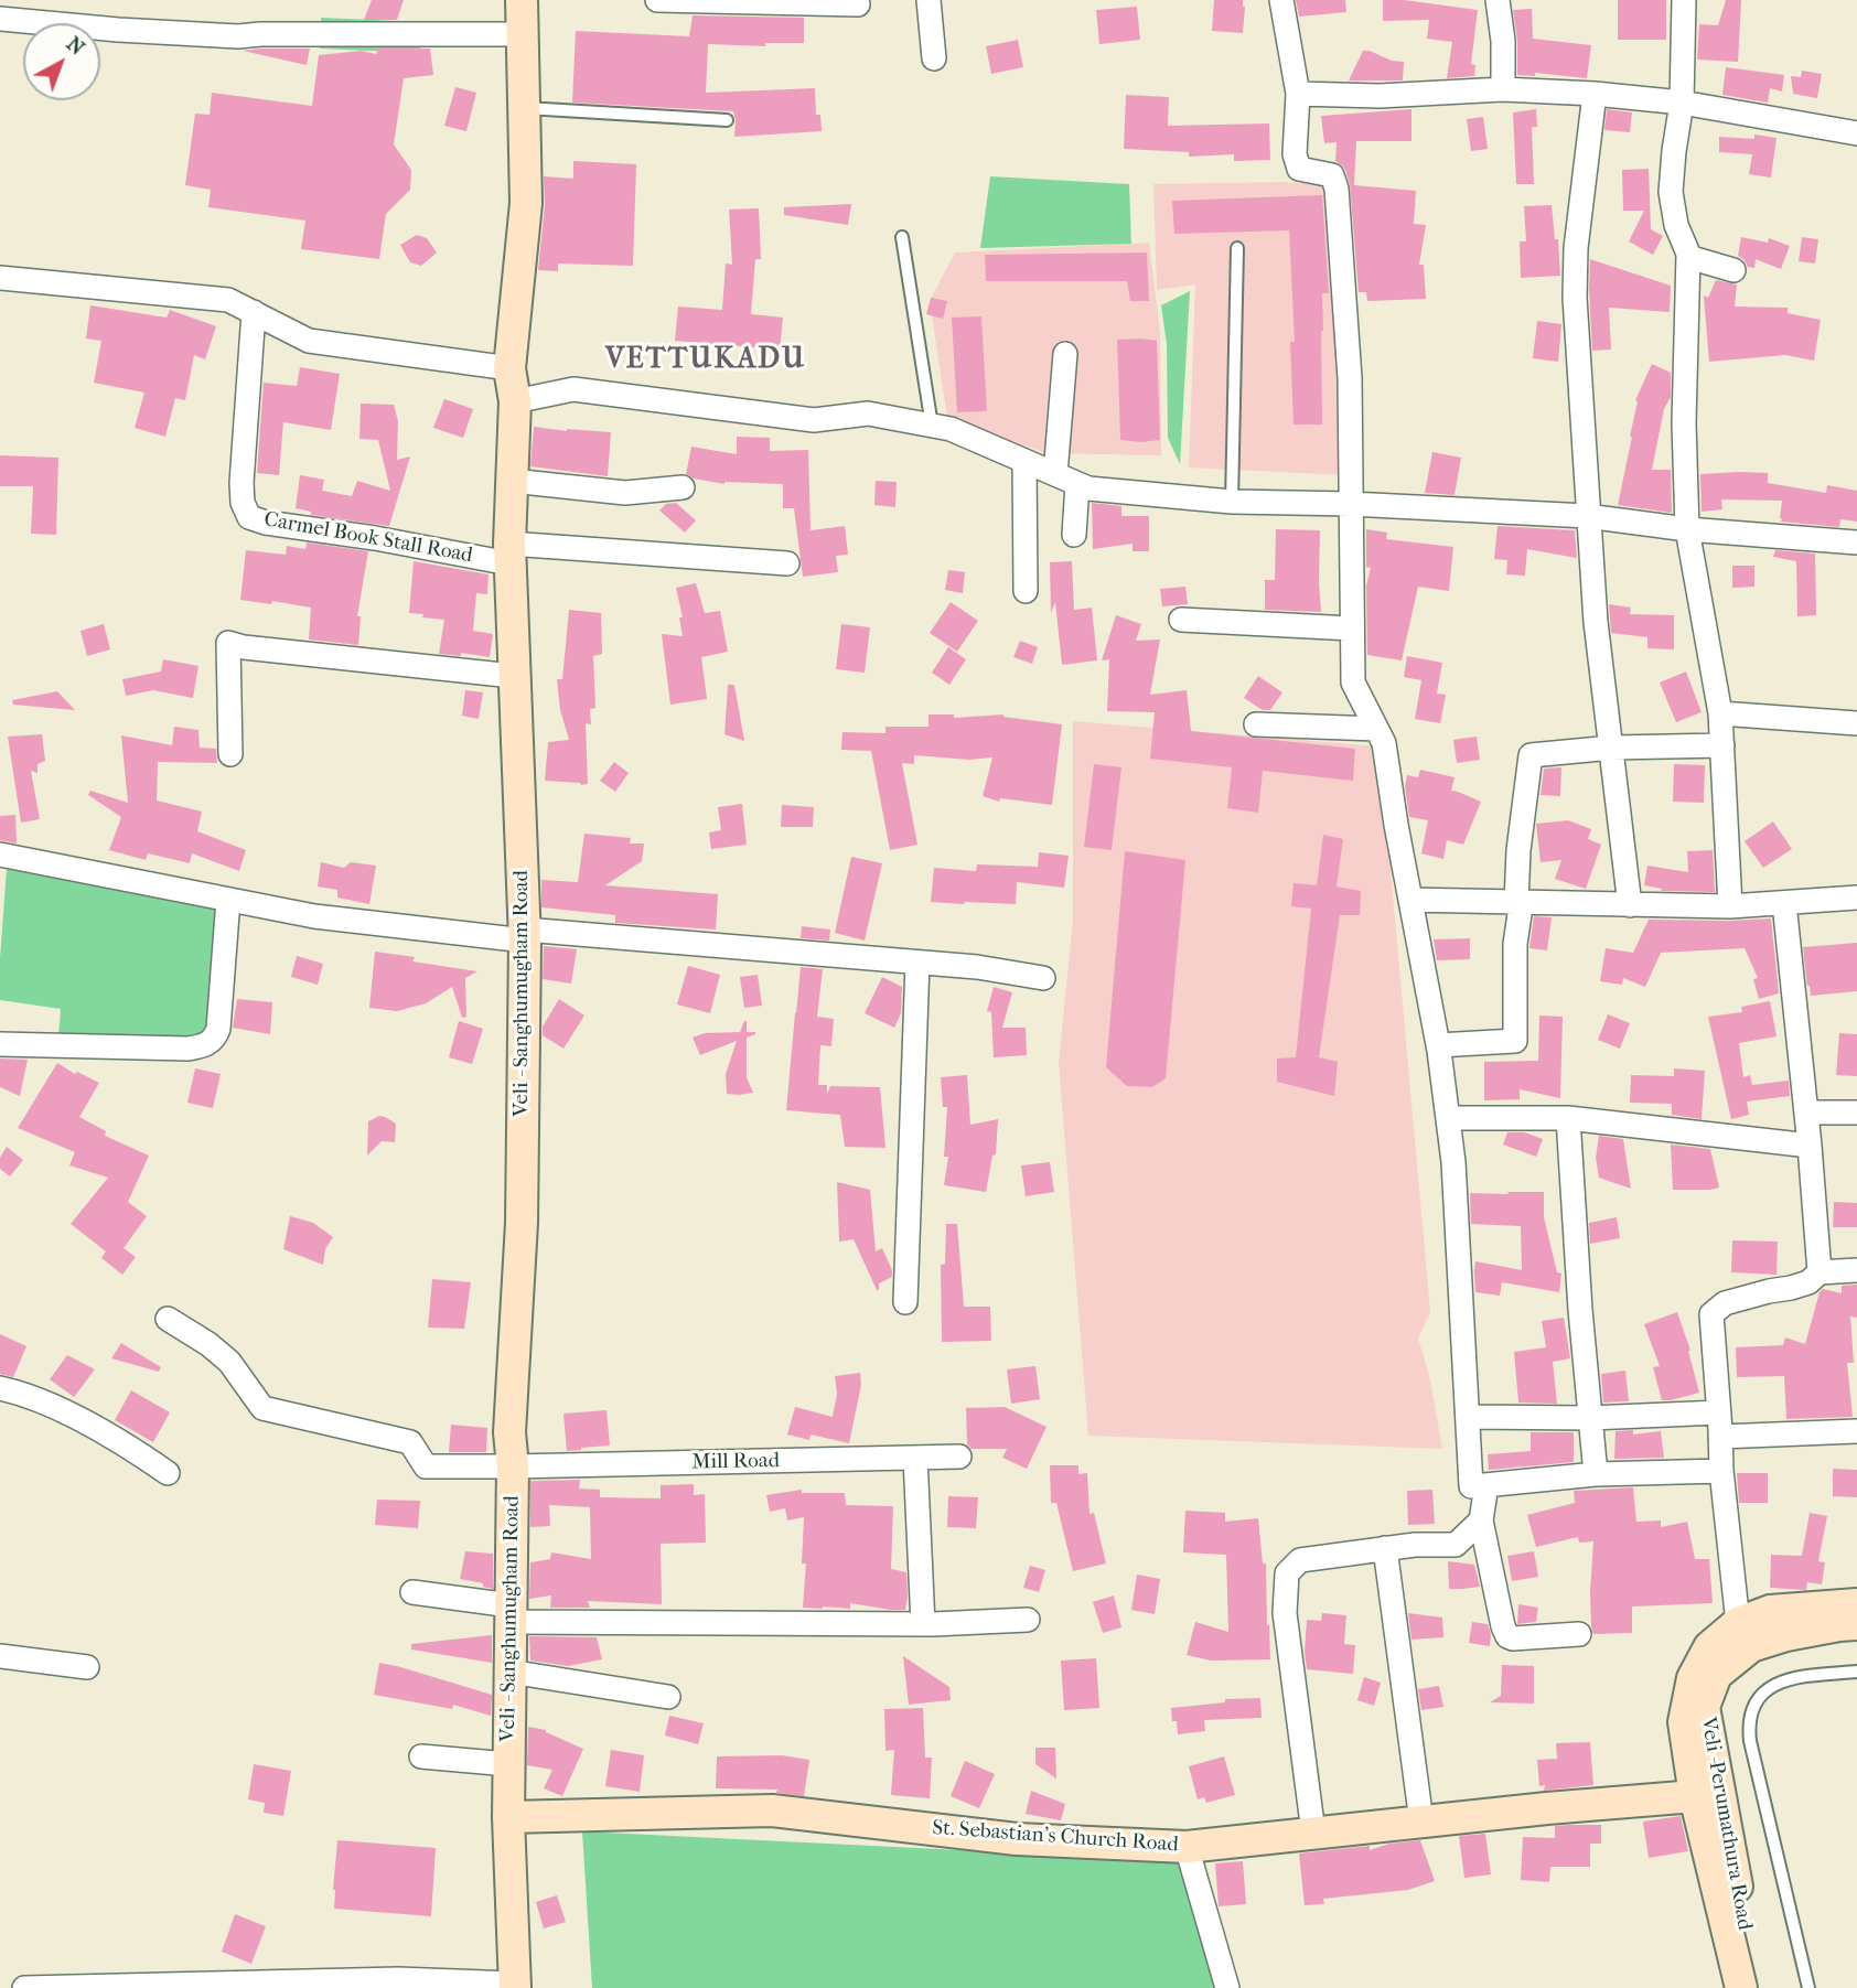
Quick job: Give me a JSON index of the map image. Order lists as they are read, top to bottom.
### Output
{
  "streets": {
    "main road": ["Veli - Sanghumugham Road", "Veli -Perumathura Road", "St. Sebastian's Church Road"],
    "street": ["Carmel Book Stall Road", "Mill Road"]
  },
  "crossings": [
    ["Carmel Book Stall Road", "Veli - Sanghumugham Road"],
    ["Veli - Sanghumugham Road", "Mill Road"],
    ["Veli - Sanghumugham Road", "St. Sebastian's Church Road"]
  ],
  "districts": ["VETTUKADU"],
  "north": "top right"
}
